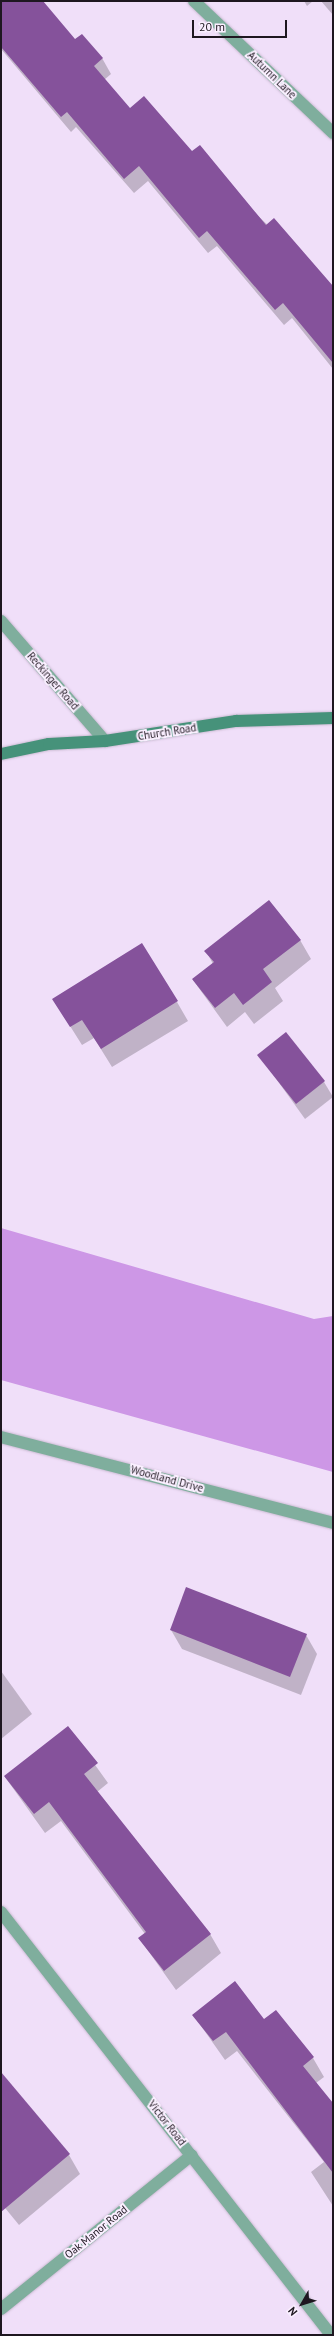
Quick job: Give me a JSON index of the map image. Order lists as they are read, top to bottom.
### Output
{
  "streets": {
    "street": [
      "Autumn Lane",
      "Reckinger Road",
      "Church Road",
      "Woodland Drive",
      "Victor Road",
      "Oak Manor Road"
    ]
  },
  "crossings": [
    ["Reckinger Road", "Church Road"],
    ["Victor Road", "Oak Manor Road"]
  ],
  "scale_bar": "20 m",
  "north": "bottom left"
}
